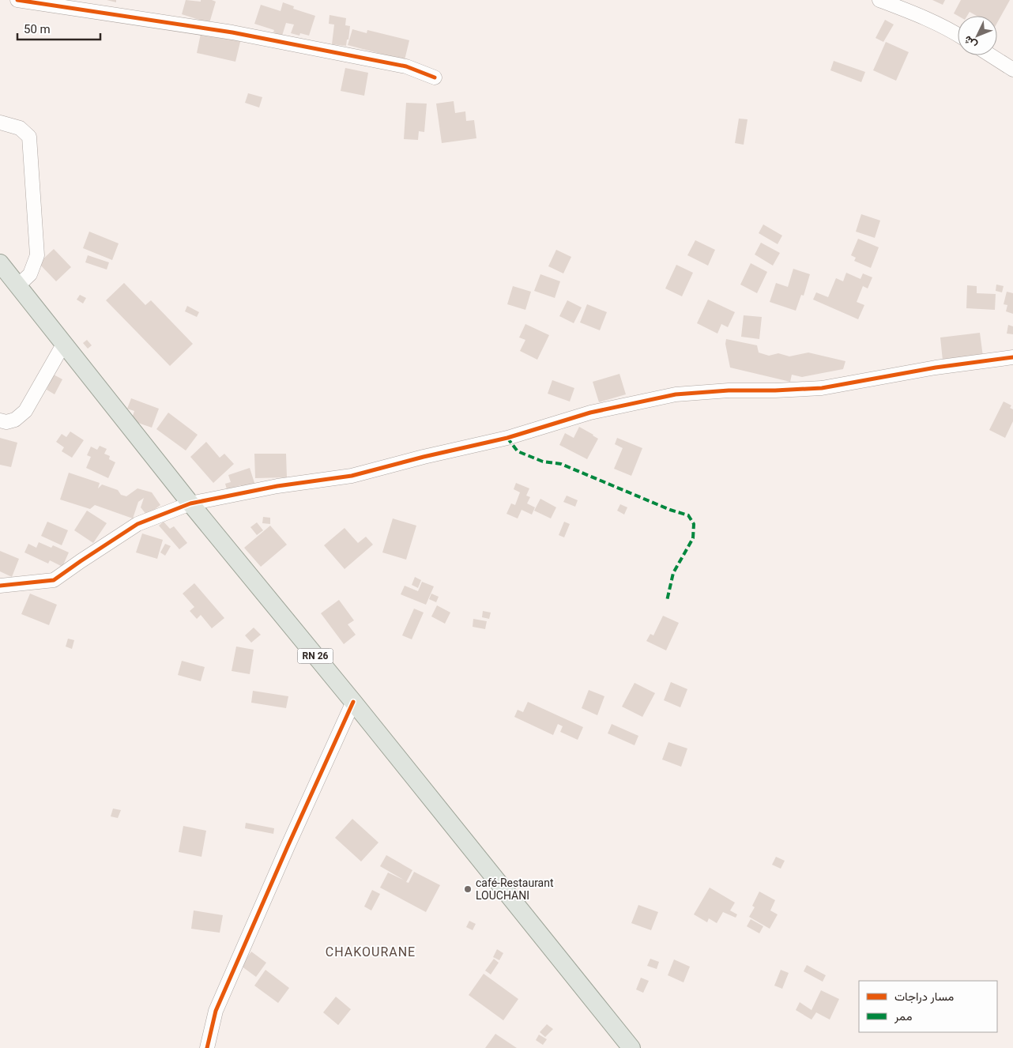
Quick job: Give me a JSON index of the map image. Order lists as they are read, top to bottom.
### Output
{
  "streets": {
    "main road": ["RN 26"]
  },
  "districts": ["CHAKOURANE"],
  "places": ["café-Restaurant LOUCHANI"],
  "legend": ["مسار دراجات", "ممر"],
  "scale_bar": "50 m",
  "north": "bottom left"
}
